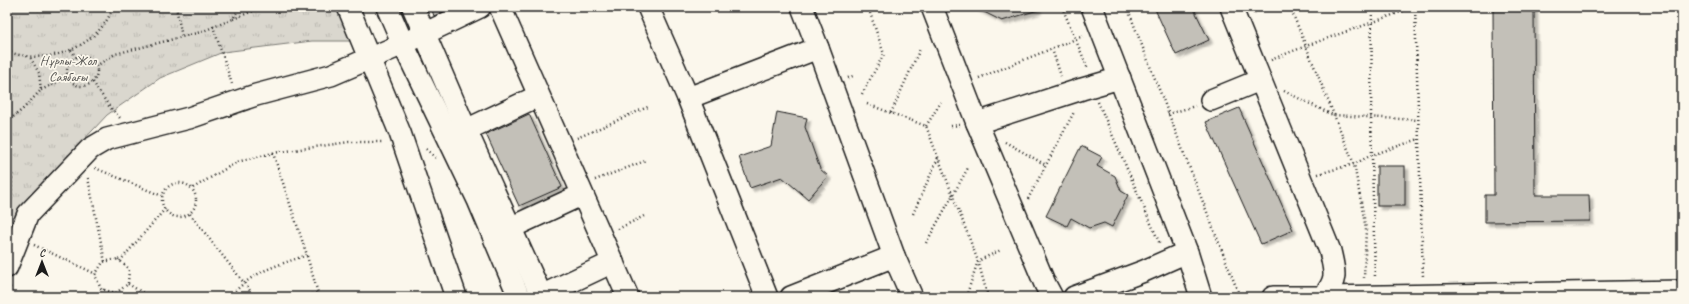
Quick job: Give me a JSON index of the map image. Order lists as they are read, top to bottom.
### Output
{
  "parks": ["Нұрлы-Жол Саябағы"],
  "north": "top"
}
